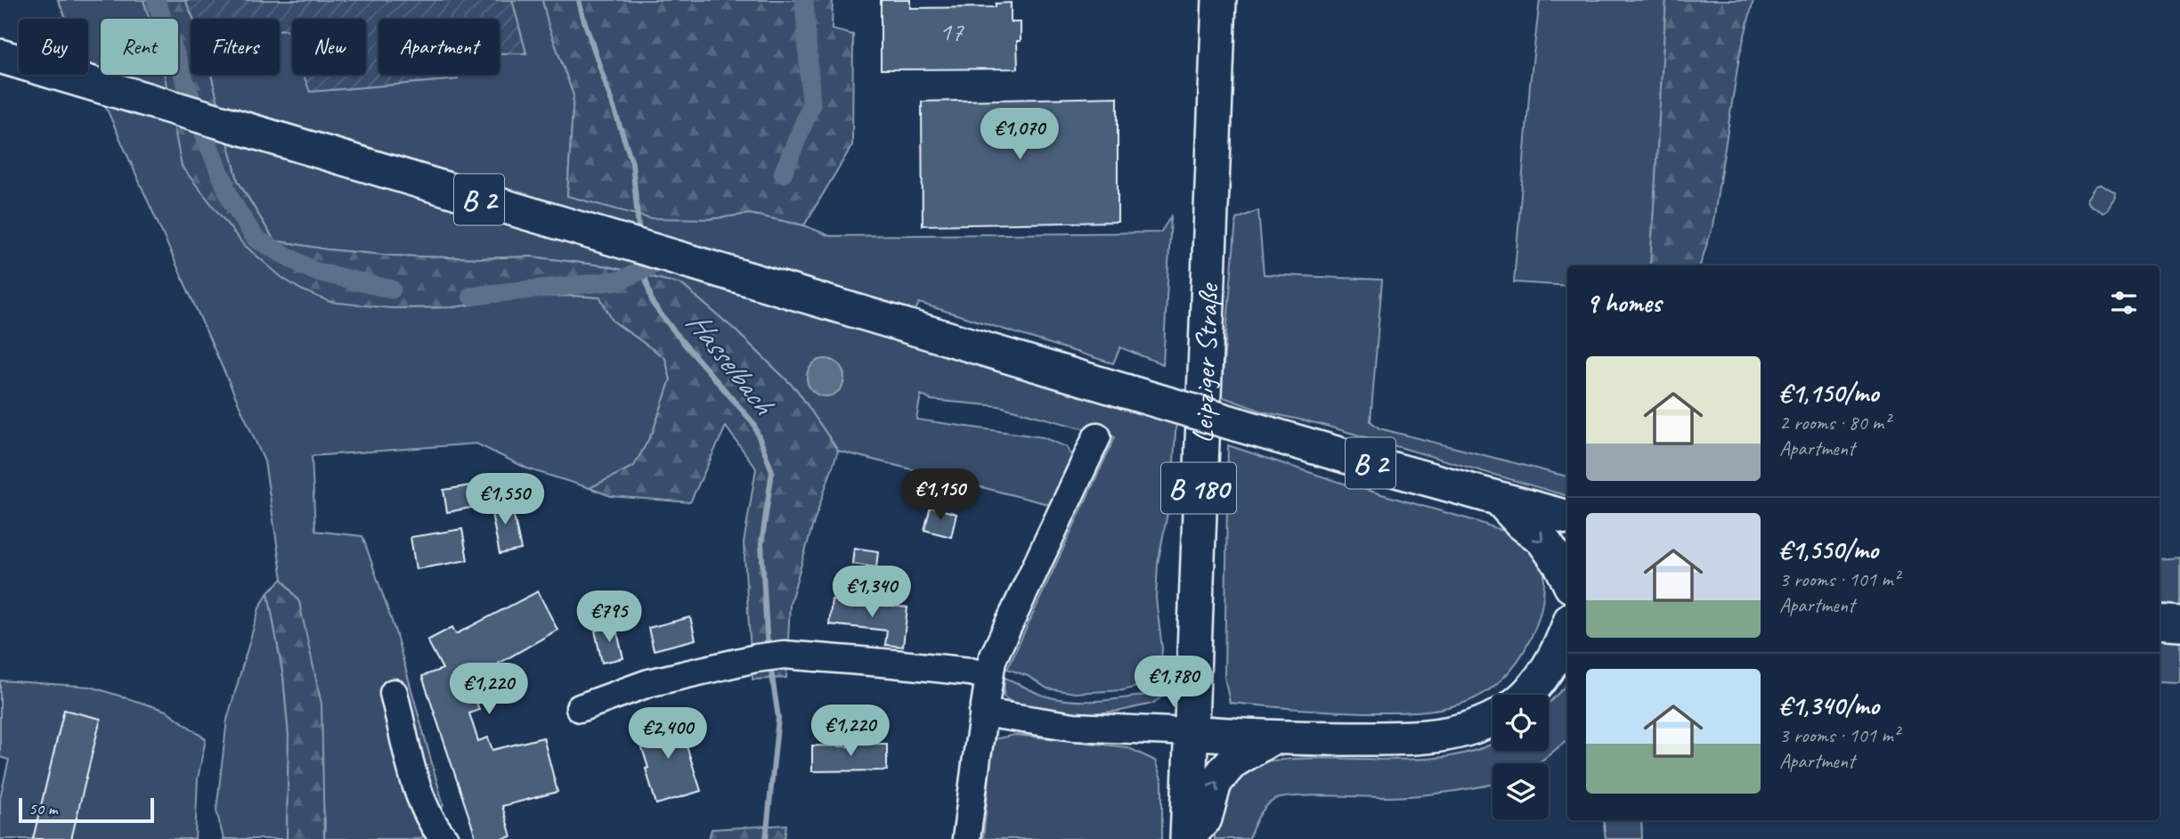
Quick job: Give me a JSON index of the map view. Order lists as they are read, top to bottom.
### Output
{
  "streets": {
    "main road": ["B 2", "Leipziger Straße", "B 180"]
  },
  "water": ["Hasselbach"],
  "house_numbers": ["17"],
  "scale_bar": "50 m",
  "page": {
    "chip": [
      "Buy",
      "Rent",
      "Filters",
      "New",
      "Apartment"
    ],
    "price": [
      "€1,070",
      "€1,150",
      "€1,550",
      "€1,340",
      "€795",
      "€1,780",
      "€1,220",
      "€1,220",
      "€2,400"
    ],
    "heading": "9 homes",
    "list": [
      {
        "name": "€1,150/mo",
        "note": "2 rooms · 80 m² · Apartment"
      },
      {
        "name": "€1,550/mo",
        "note": "3 rooms · 101 m² · Apartment"
      },
      {
        "name": "€1,340/mo",
        "note": "3 rooms · 101 m² · Apartment"
      }
    ],
    "scale": "50 m"
  }
}
